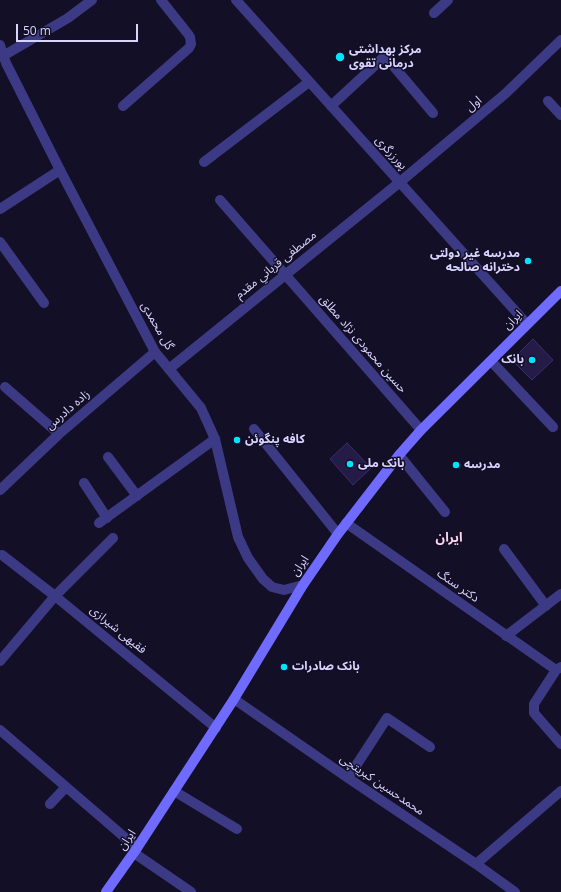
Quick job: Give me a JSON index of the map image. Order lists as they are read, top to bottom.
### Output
{
  "streets": {
    "main road": ["ایران"],
    "street": [
      "اول",
      "پورزرگری",
      "مصطفی قرباني مقدم",
      "گل محمدی",
      "حسین محمودی نژاد مطلق",
      "زاده دادرس",
      "دکتر سنگ",
      "فقیهی شیرازی",
      "محمدحسین کبریتچی"
    ]
  },
  "crossings": [
    ["اول", "پورزرگری"],
    ["اول", "مصطفی قرباني مقدم"],
    ["پورزرگری", "مصطفی قرباني مقدم"],
    ["پورزرگری", "ایران"],
    ["مصطفی قرباني مقدم", "گل محمدی"],
    ["مصطفی قرباني مقدم", "حسین محمودی نژاد مطلق"],
    ["ایران", "گل محمدی"],
    ["ایران", "حسین محمودی نژاد مطلق"],
    ["ایران", "دکتر سنگ"],
    ["ایران", "فقیهی شیرازی"],
    ["ایران", "محمدحسین کبریتچی"],
    ["گل محمدی", "زاده دادرس"]
  ],
  "districts": ["ایران"],
  "places": [
    "مرکز بهداشتی درمانی تقوی",
    "مدرسه غیر دولتی دخترانه صالحه",
    "بانک",
    "کافه پنگوئن",
    "بانک ملی",
    "مدرسه",
    "بانک صادرات"
  ],
  "scale_bar": "50 m"
}
